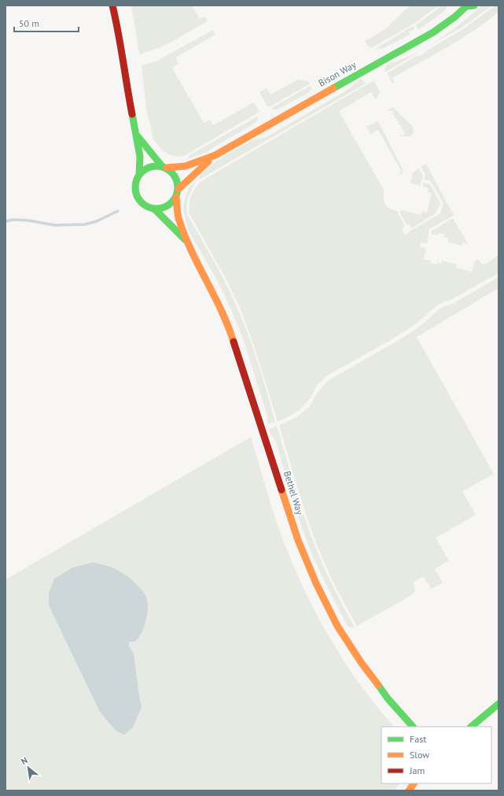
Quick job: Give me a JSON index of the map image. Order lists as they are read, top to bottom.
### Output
{
  "streets": {
    "street": ["Bison Way", "Bethel Way"]
  },
  "crossings": [
    ["Bison Way", "Bethel Way"]
  ],
  "legend": ["Fast", "Slow", "Jam"],
  "scale_bar": "50 m",
  "north": "top left"
}
